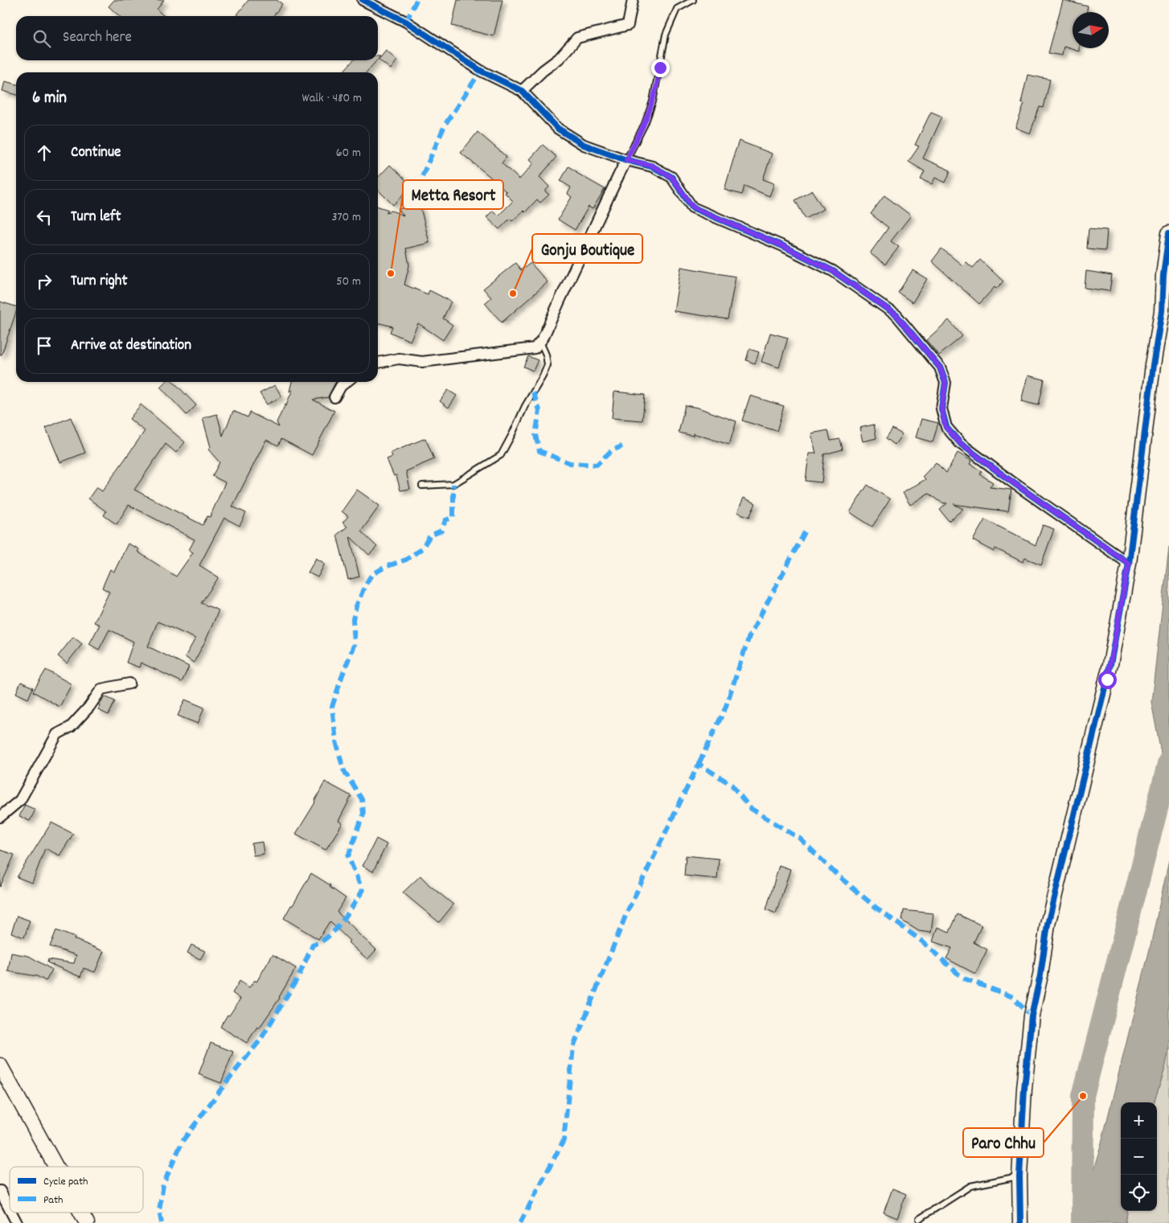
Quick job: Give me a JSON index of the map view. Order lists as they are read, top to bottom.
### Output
{
  "places": ["Metta Resort", "Gonju Boutique", "Paro Chhu"],
  "legend": ["Cycle path", "Path"],
  "north": "right",
  "page": {
    "search": "Search here",
    "heading": ["6 min", "Walk · 480 m"],
    "list": [
      ["Continue", "60 m"],
      ["Turn left", "370 m"],
      ["Turn right", "50 m"],
      "Arrive at destination"
    ],
    "map_buttons": ["+", "−"]
  }
}
